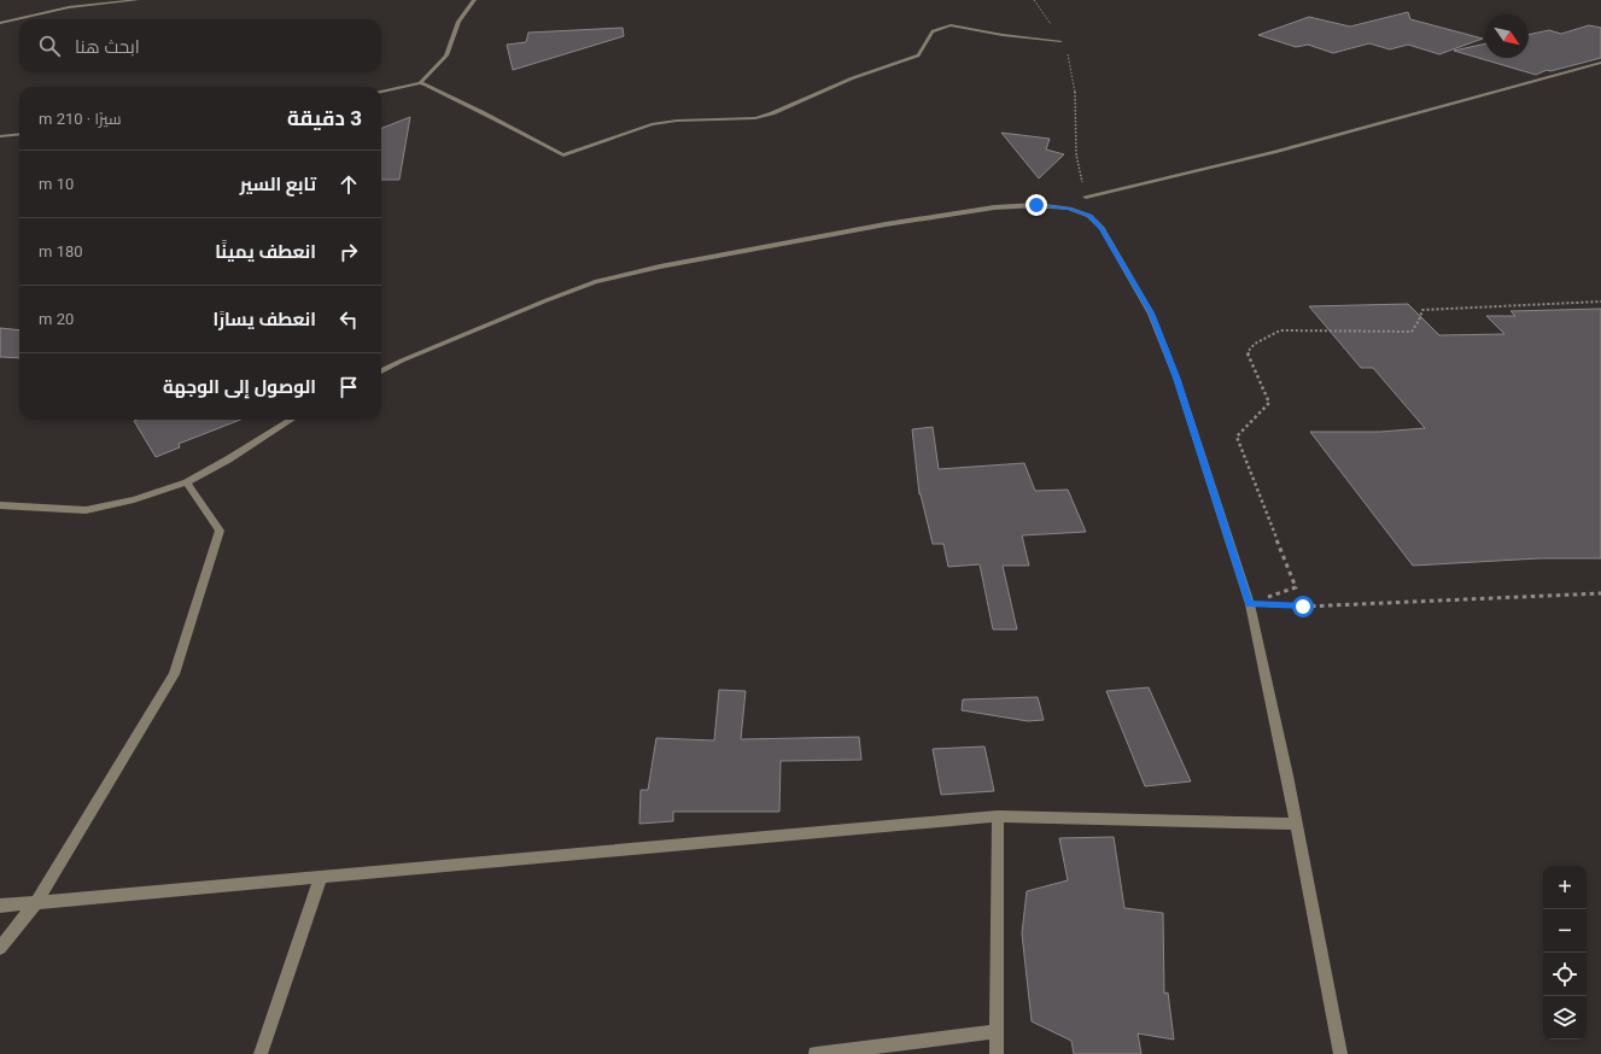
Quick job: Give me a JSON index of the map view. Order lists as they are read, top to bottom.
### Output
{
  "north": "bottom right",
  "page": {
    "search": "ابحث هنا",
    "heading": ["3 دقيقة", "سيرًا · 210 m"],
    "list": [
      ["تابع السير", "10 m"],
      ["انعطف يمينًا", "180 m"],
      ["انعطف يسارًا", "20 m"],
      "الوصول إلى الوجهة"
    ],
    "map_buttons": ["+", "−"]
  }
}
